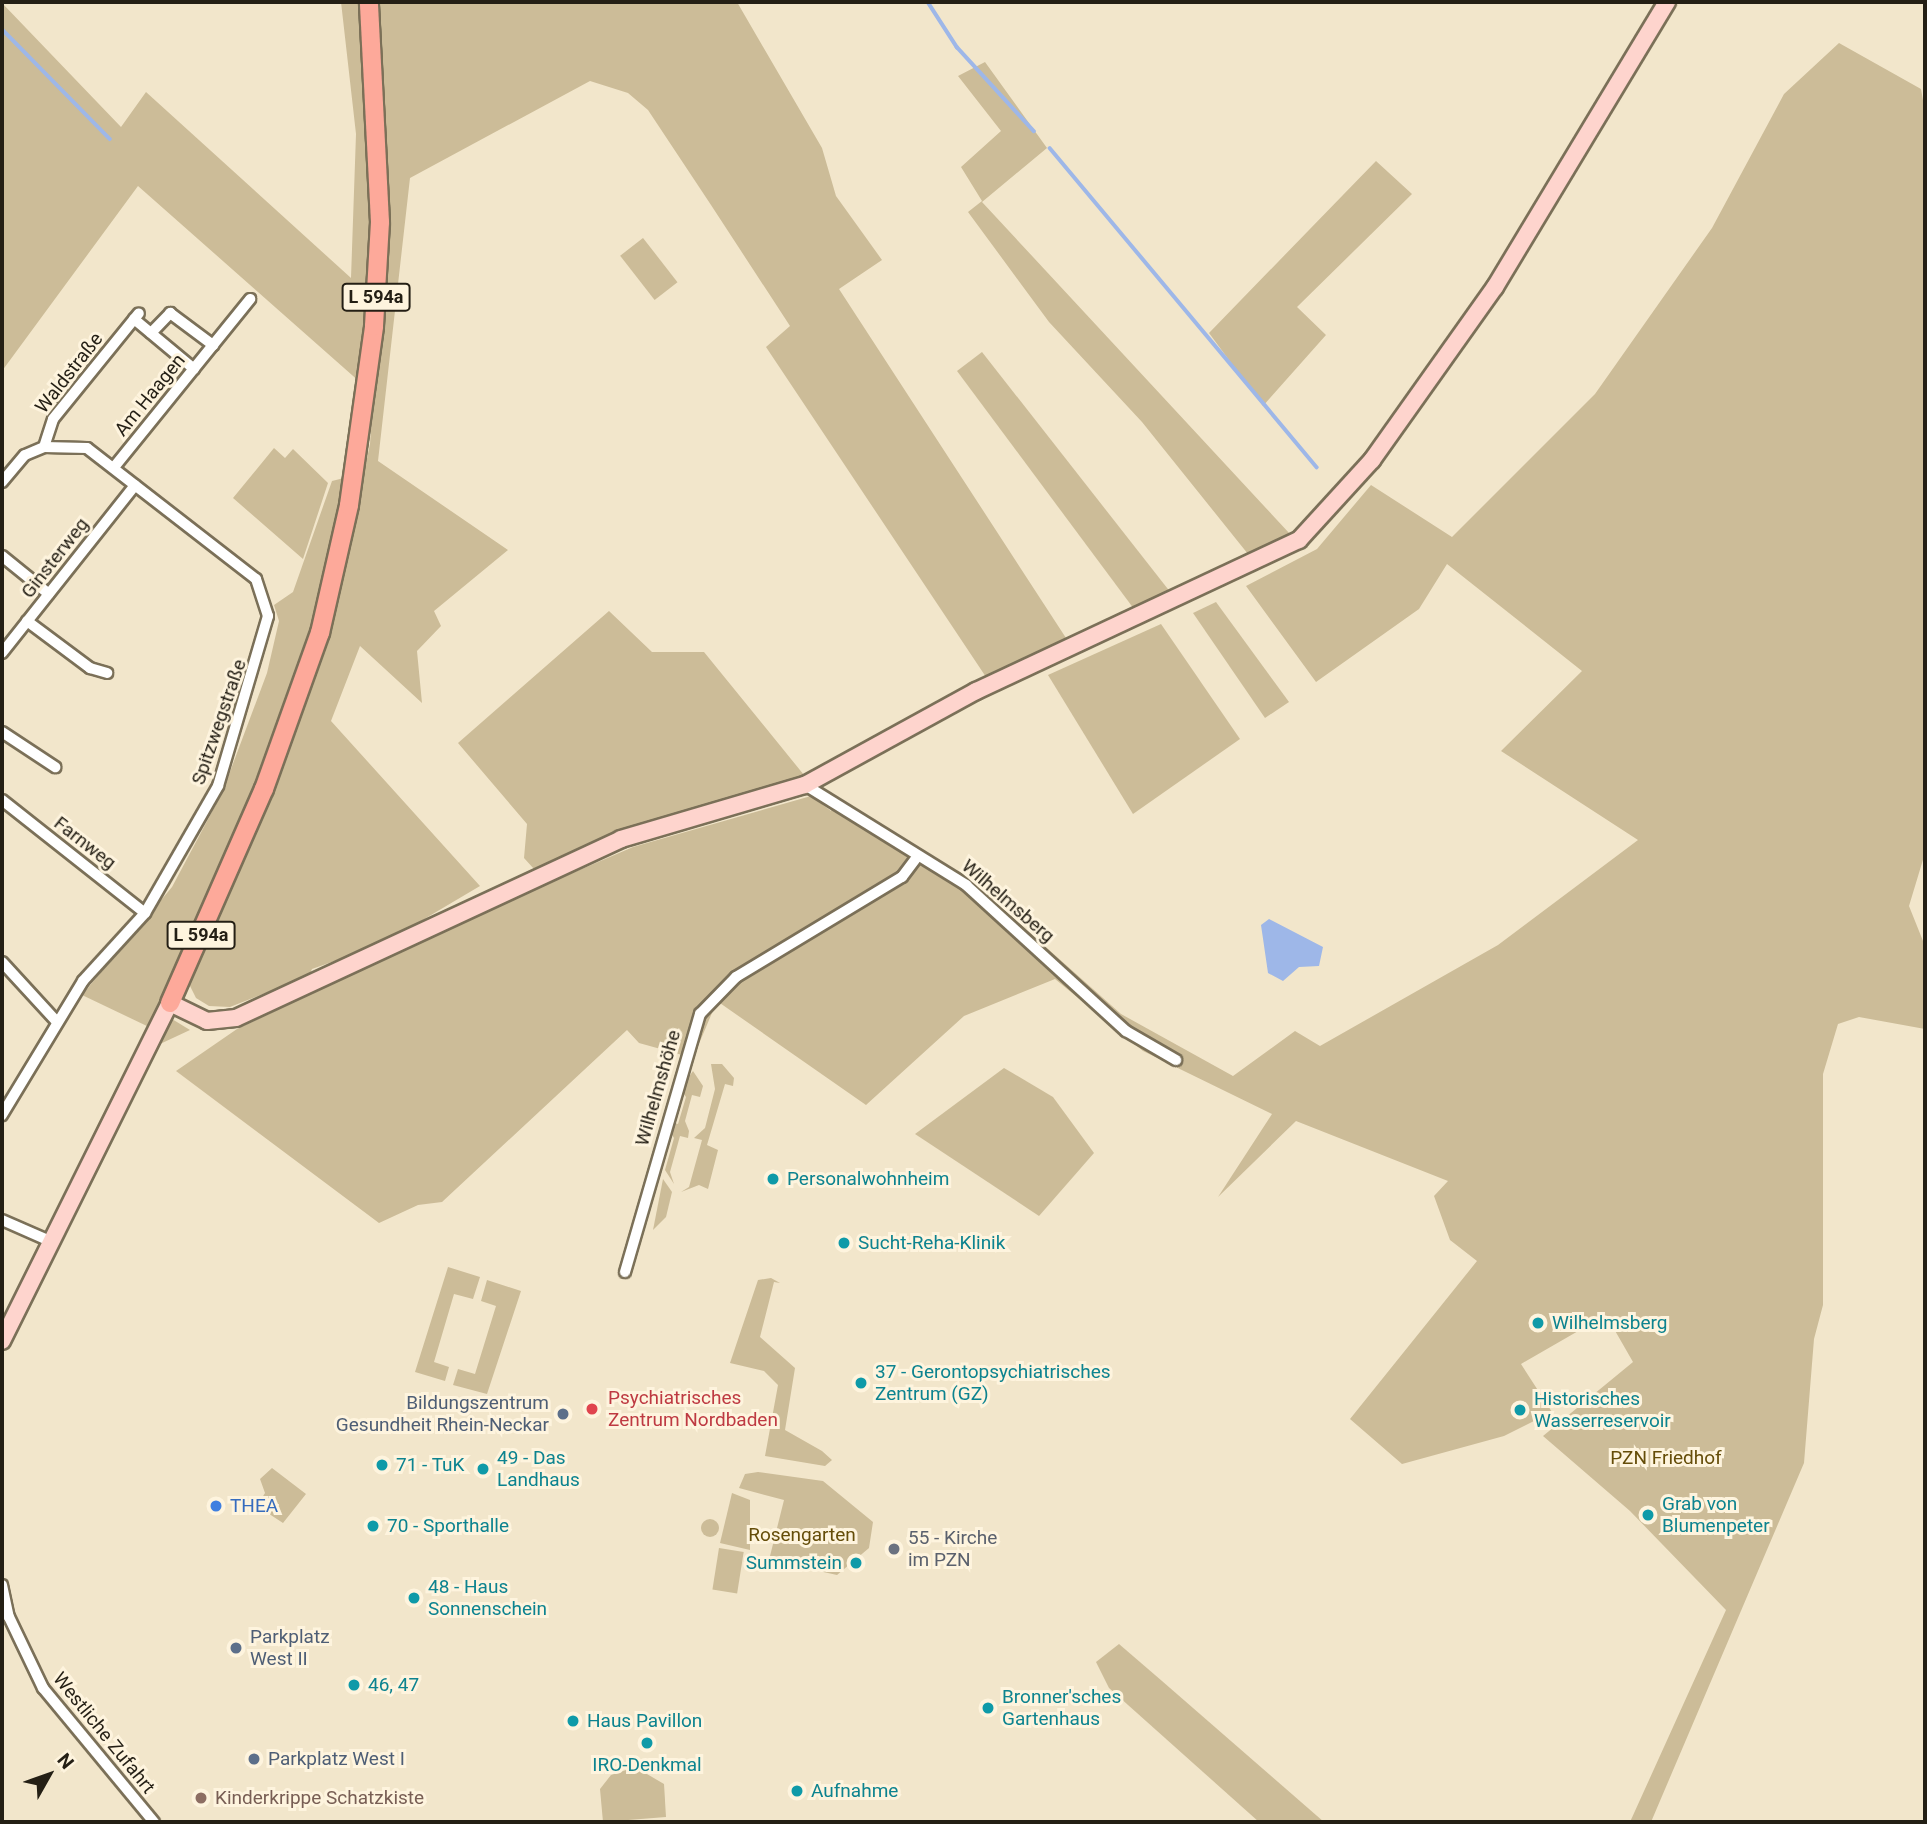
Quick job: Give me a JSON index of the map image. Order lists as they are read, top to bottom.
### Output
{
  "streets": {
    "main road": ["L 594a"],
    "street": [
      "Waldstraße",
      "Am Haagen",
      "Ginsterweg",
      "Spitzwegstraße",
      "Farnweg",
      "Wilhelmsberg",
      "Wilhelmshöhe",
      "Westliche Zufahrt"
    ]
  },
  "crossings": [
    ["Waldstraße", "Am Haagen"],
    ["Waldstraße", "Spitzwegstraße"],
    ["Am Haagen", "Spitzwegstraße"],
    ["Ginsterweg", "Spitzwegstraße"],
    ["Spitzwegstraße", "Farnweg"],
    ["Wilhelmsberg", "Wilhelmshöhe"]
  ],
  "parks": ["PZN Friedhof", "Rosengarten"],
  "places": [
    "Personalwohnheim",
    "Sucht-Reha-Klinik",
    "Wilhelmsberg",
    "37 - Gerontopsychiatrisches Zentrum (GZ)",
    "Psychiatrisches Zentrum Nordbaden",
    "Historisches Wasserreservoir",
    "Bildungszentrum Gesundheit Rhein-Neckar",
    "71 - TuK",
    "49 - Das Landhaus",
    "THEA",
    "Grab von Blumenpeter",
    "70 - Sporthalle",
    "55 - Kirche im PZN",
    "Summstein",
    "48 - Haus Sonnenschein",
    "Parkplatz West II",
    "46, 47",
    "Bronner'sches Gartenhaus",
    "Haus Pavillon",
    "IRO-Denkmal",
    "Parkplatz West I",
    "Aufnahme",
    "Kinderkrippe Schatzkiste"
  ],
  "north": "top right"
}
